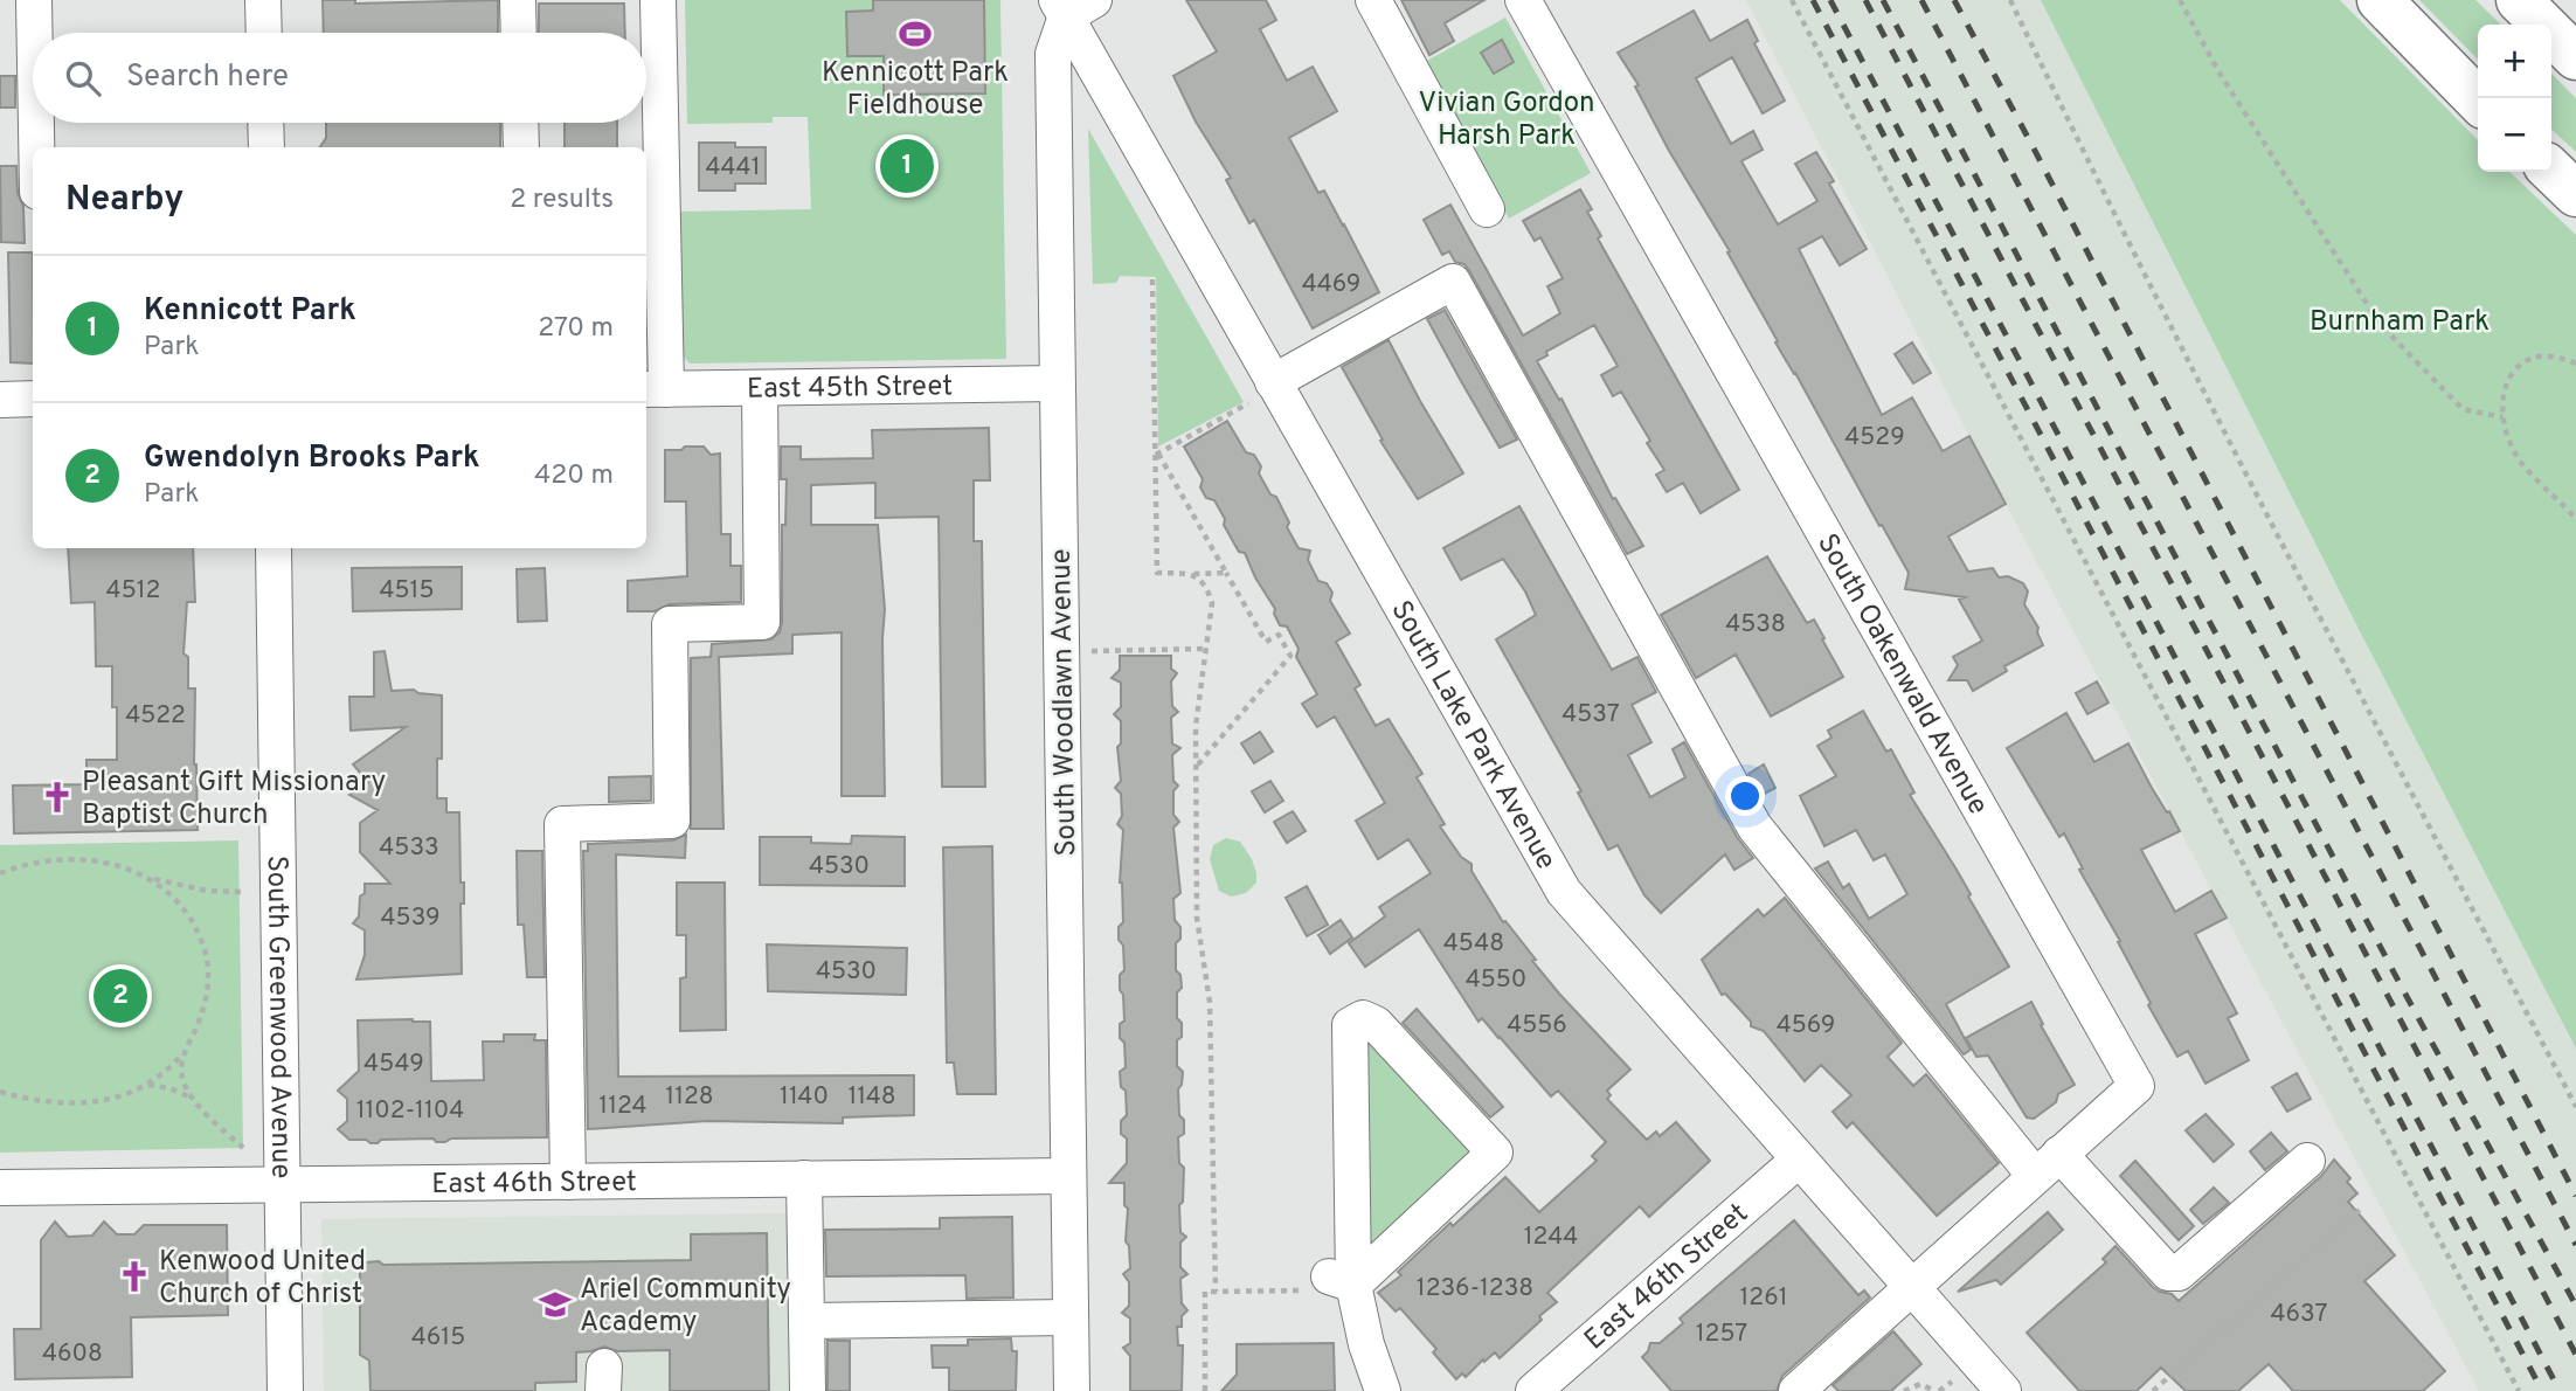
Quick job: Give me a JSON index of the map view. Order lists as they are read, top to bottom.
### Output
{
  "streets": {
    "street": [
      "East 45th Street",
      "South Oakenwald Avenue",
      "South Woodlawn Avenue",
      "South Lake Park Avenue",
      "South Greenwood Avenue",
      "East 46th Street"
    ]
  },
  "crossings": [
    ["East 45th Street", "South Woodlawn Avenue"],
    ["South Oakenwald Avenue", "South Lake Park Avenue"],
    ["South Woodlawn Avenue", "South Lake Park Avenue"],
    ["South Woodlawn Avenue", "East 46th Street"],
    ["South Lake Park Avenue", "East 46th Street"],
    ["South Greenwood Avenue", "East 46th Street"]
  ],
  "parks": ["Vivian Gordon Harsh Park", "Burnham Park"],
  "places": {
    "sports": ["Kennicott Park Fieldhouse"],
    "church": ["Pleasant Gift Missionary Baptist Church", "Kenwood United Church of Christ"],
    "school or university": ["Ariel Community Academy"]
  },
  "house_numbers": [
    "4441",
    "4469",
    "4529",
    "4512",
    "4515",
    "4538",
    "4537",
    "4522",
    "4533",
    "4530",
    "4539",
    "4548",
    "4530",
    "4550",
    "4556",
    "4569",
    "4549",
    "1128",
    "1140",
    "1148",
    "1124",
    "1102-1104",
    "1244",
    "1236-1238",
    "1261",
    "4637",
    "1257",
    "4615",
    "4608"
  ],
  "page": {
    "map_buttons": ["+", "−"],
    "search": "Search here",
    "pins": ["1", "2"],
    "heading": ["Nearby", "2 results"],
    "list": [
      {
        "mark": "1",
        "name": "Kennicott Park",
        "note": "Park",
        "value": "270 m"
      },
      {
        "mark": "2",
        "name": "Gwendolyn Brooks Park",
        "note": "Park",
        "value": "420 m"
      }
    ]
  }
}
